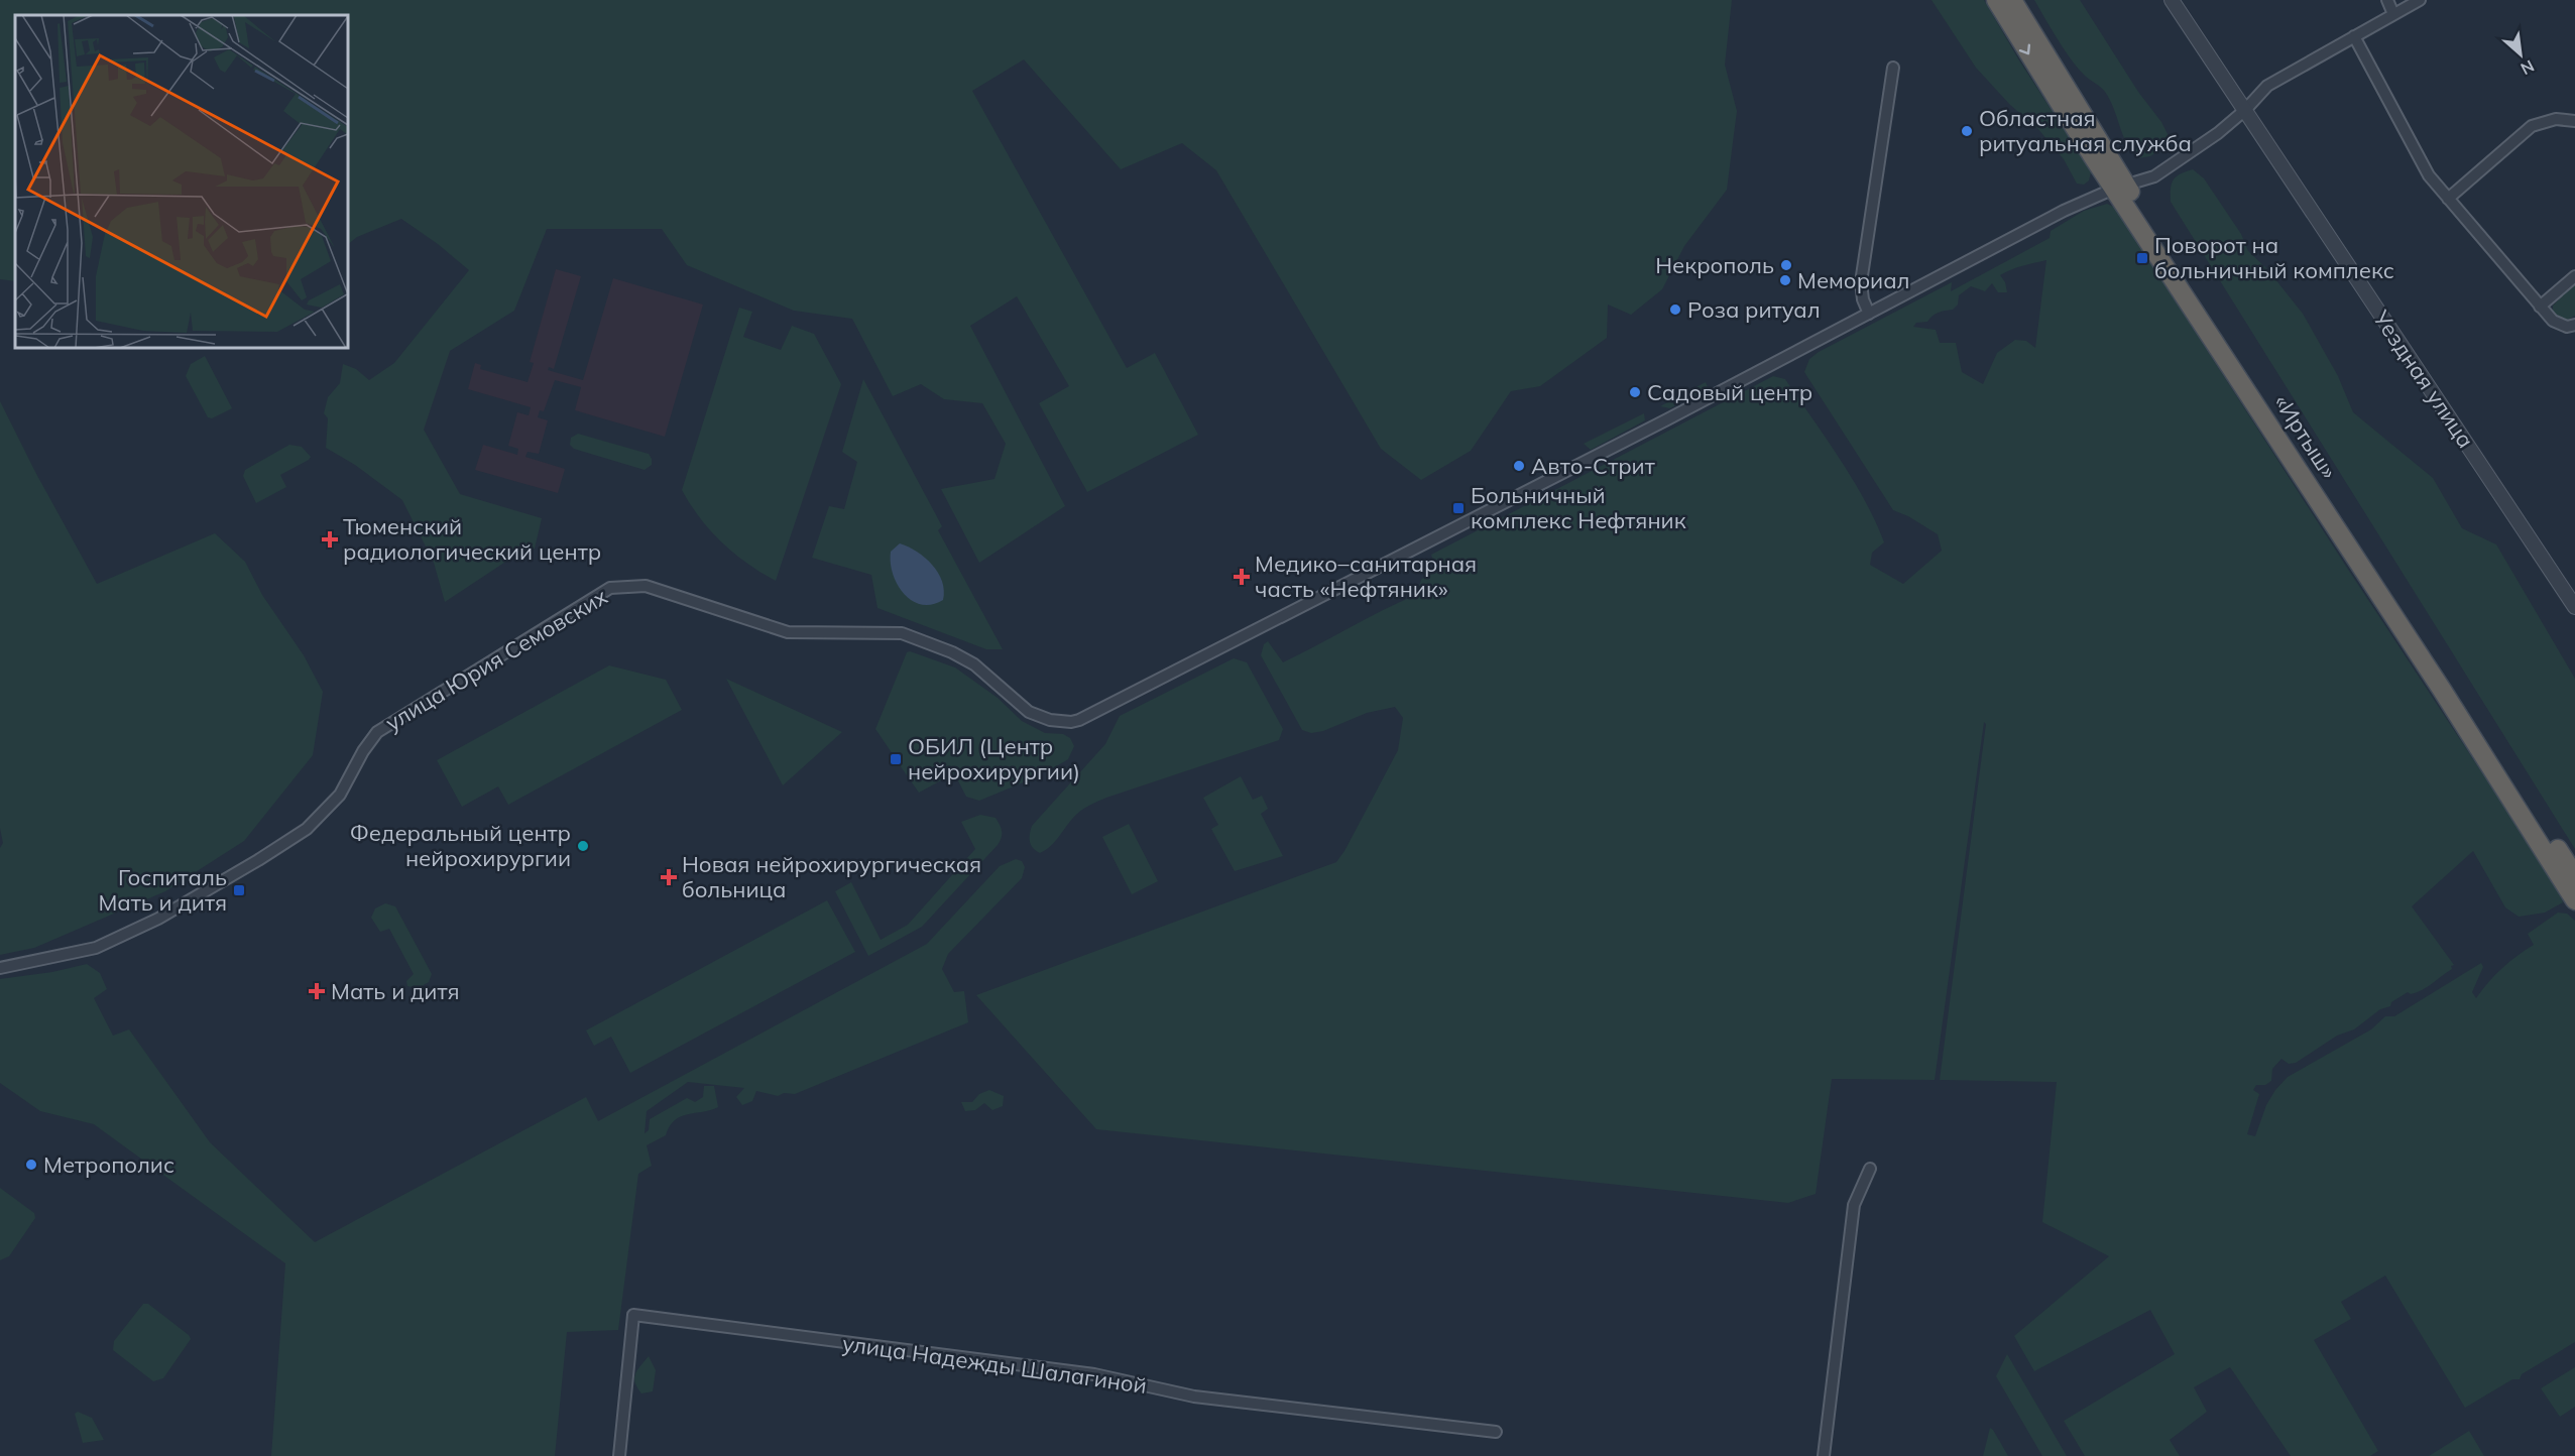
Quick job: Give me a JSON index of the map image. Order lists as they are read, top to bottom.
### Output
{
  "streets": {
    "highway": ["«Иртыш»"],
    "street": ["Уездная улица", "улица Юрия Семовских", "улица Надежды Шалагиной"]
  },
  "places": {
    "other": [
      "Областная ритуальная служба",
      "Некрополь",
      "Мемориал",
      "Роза ритуал",
      "Садовый центр",
      "Авто-Стрит",
      "Федеральный центр нейрохирургии",
      "Метрополис"
    ],
    "transit": [
      "Поворот на больничный комплекс",
      "Больничный комплекс Нефтяник",
      "ОБИЛ (Центр нейрохирургии)",
      "Госпиталь Мать и дитя"
    ],
    "health": [
      "Тюменский радиологический центр",
      "Медико–санитарная часть «Нефтяник»",
      "Новая нейрохирургическая больница",
      "Мать и дитя"
    ]
  },
  "north": "bottom right"
}
